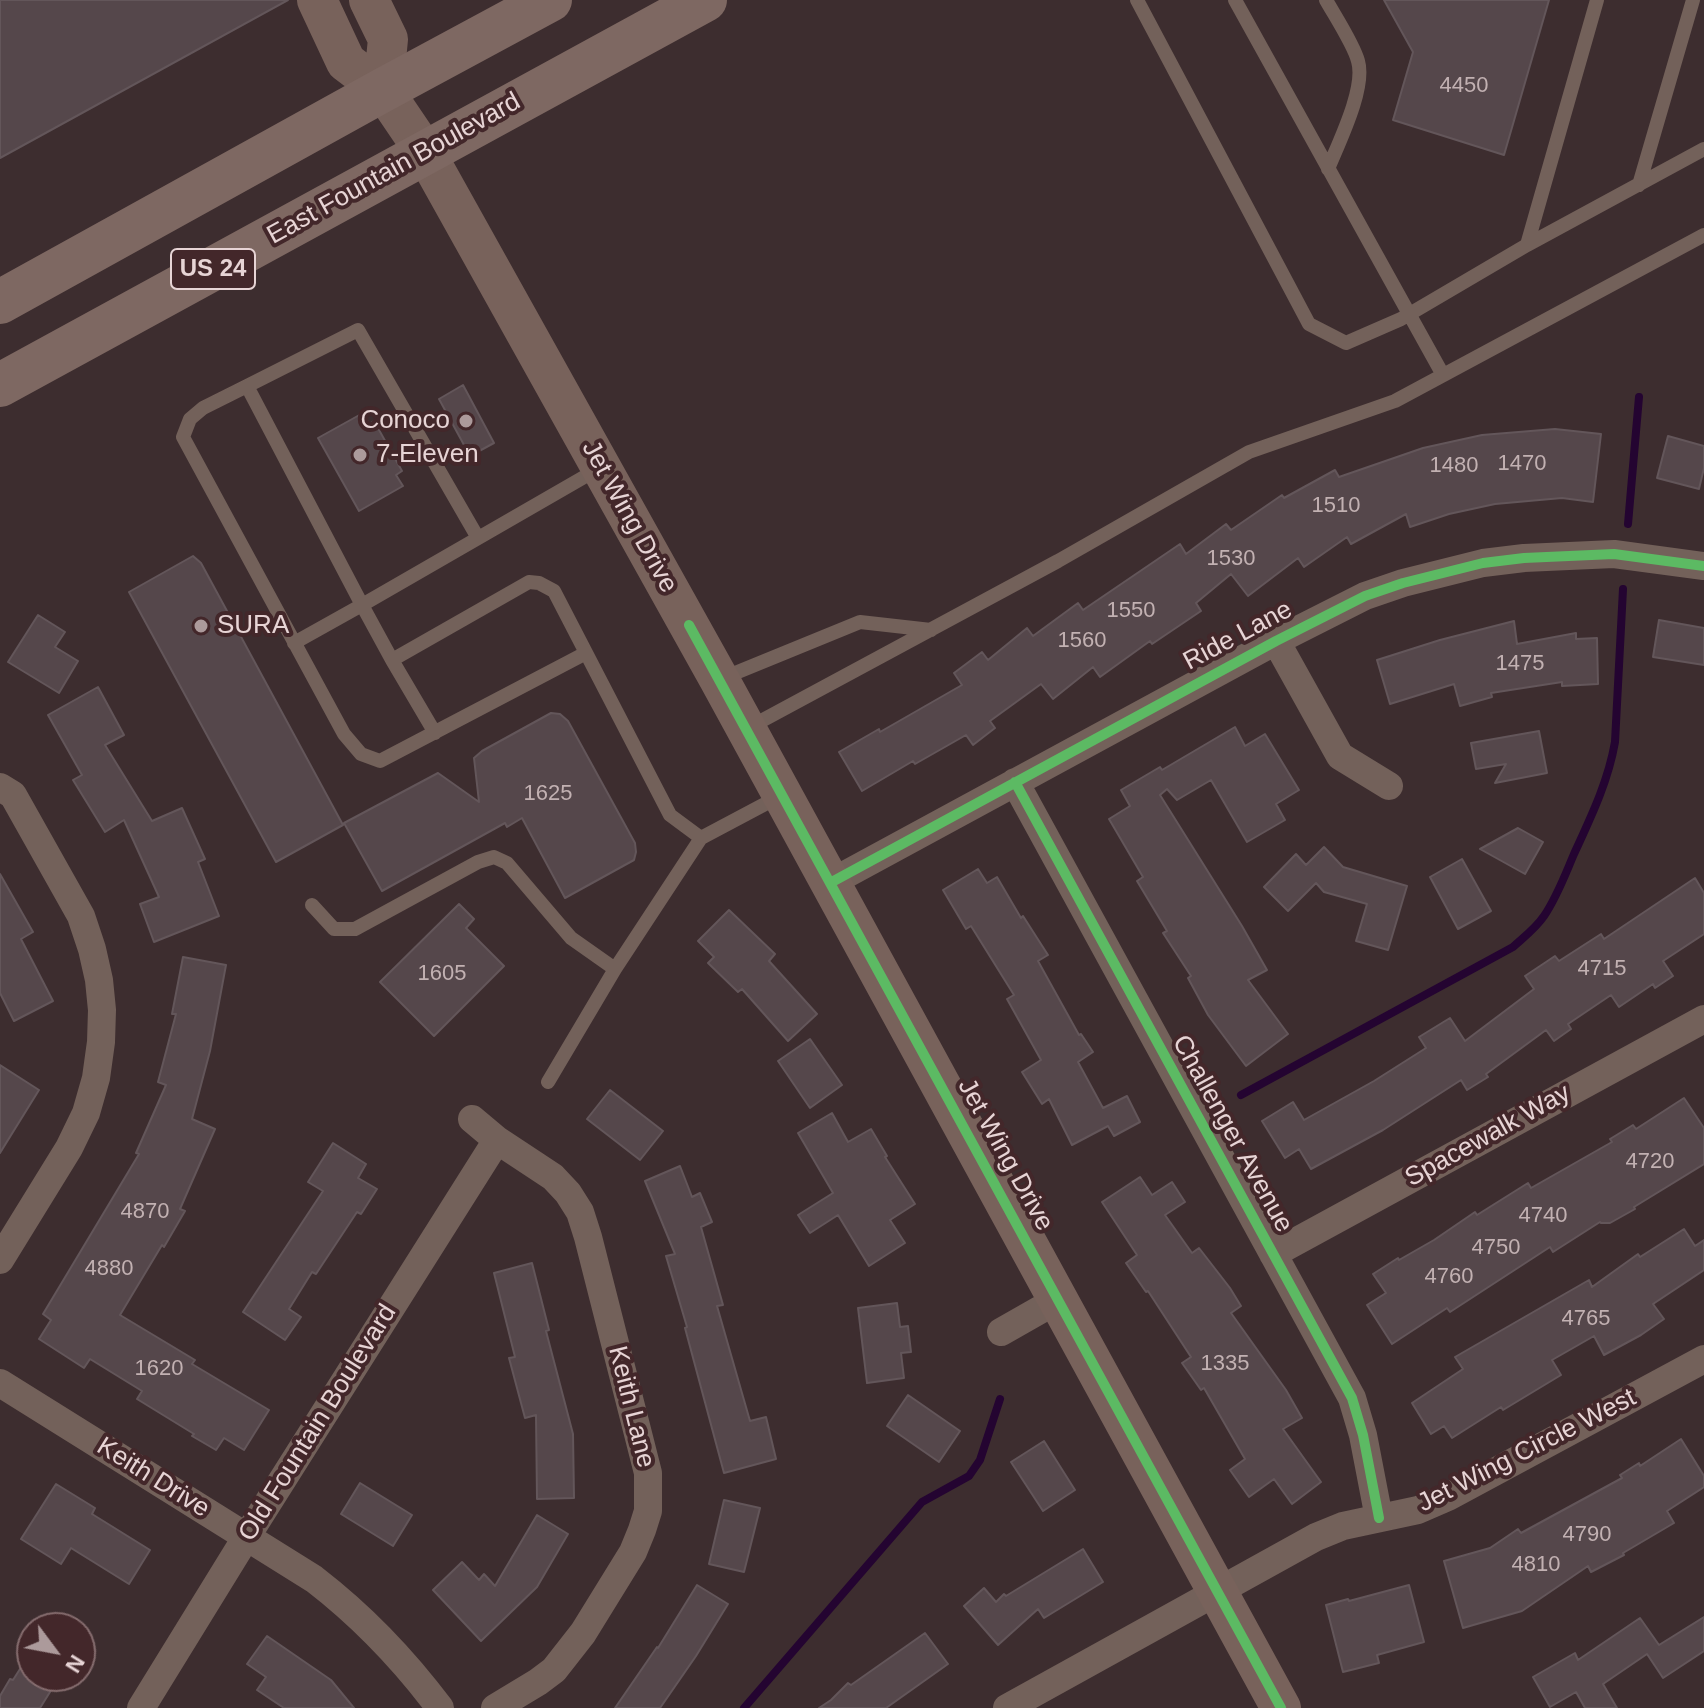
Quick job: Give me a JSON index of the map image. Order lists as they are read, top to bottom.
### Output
{
  "streets": {
    "highway": ["East Fountain Boulevard", "US 24"],
    "main road": ["Jet Wing Drive"],
    "street": [
      "Ride Lane",
      "Challenger Avenue",
      "Spacewalk Way",
      "Keith Lane",
      "Old Fountain Boulevard",
      "Jet Wing Circle West",
      "Keith Drive"
    ]
  },
  "crossings": [
    ["East Fountain Boulevard", "Jet Wing Drive"],
    ["US 24", "Jet Wing Drive"],
    ["Jet Wing Drive", "Ride Lane"],
    ["Jet Wing Drive", "Jet Wing Circle West"],
    ["Ride Lane", "Challenger Avenue"],
    ["Challenger Avenue", "Spacewalk Way"],
    ["Challenger Avenue", "Jet Wing Circle West"],
    ["Keith Lane", "Old Fountain Boulevard"],
    ["Old Fountain Boulevard", "Keith Drive"]
  ],
  "places": ["Conoco", "7-Eleven", "SURA"],
  "house_numbers": [
    "4450",
    "1470",
    "1480",
    "1510",
    "1530",
    "1550",
    "1560",
    "1475",
    "1625",
    "4715",
    "1605",
    "4720",
    "4870",
    "4740",
    "4750",
    "4880",
    "4760",
    "4765",
    "1335",
    "1620",
    "4790",
    "4810"
  ],
  "north": "bottom right"
}
